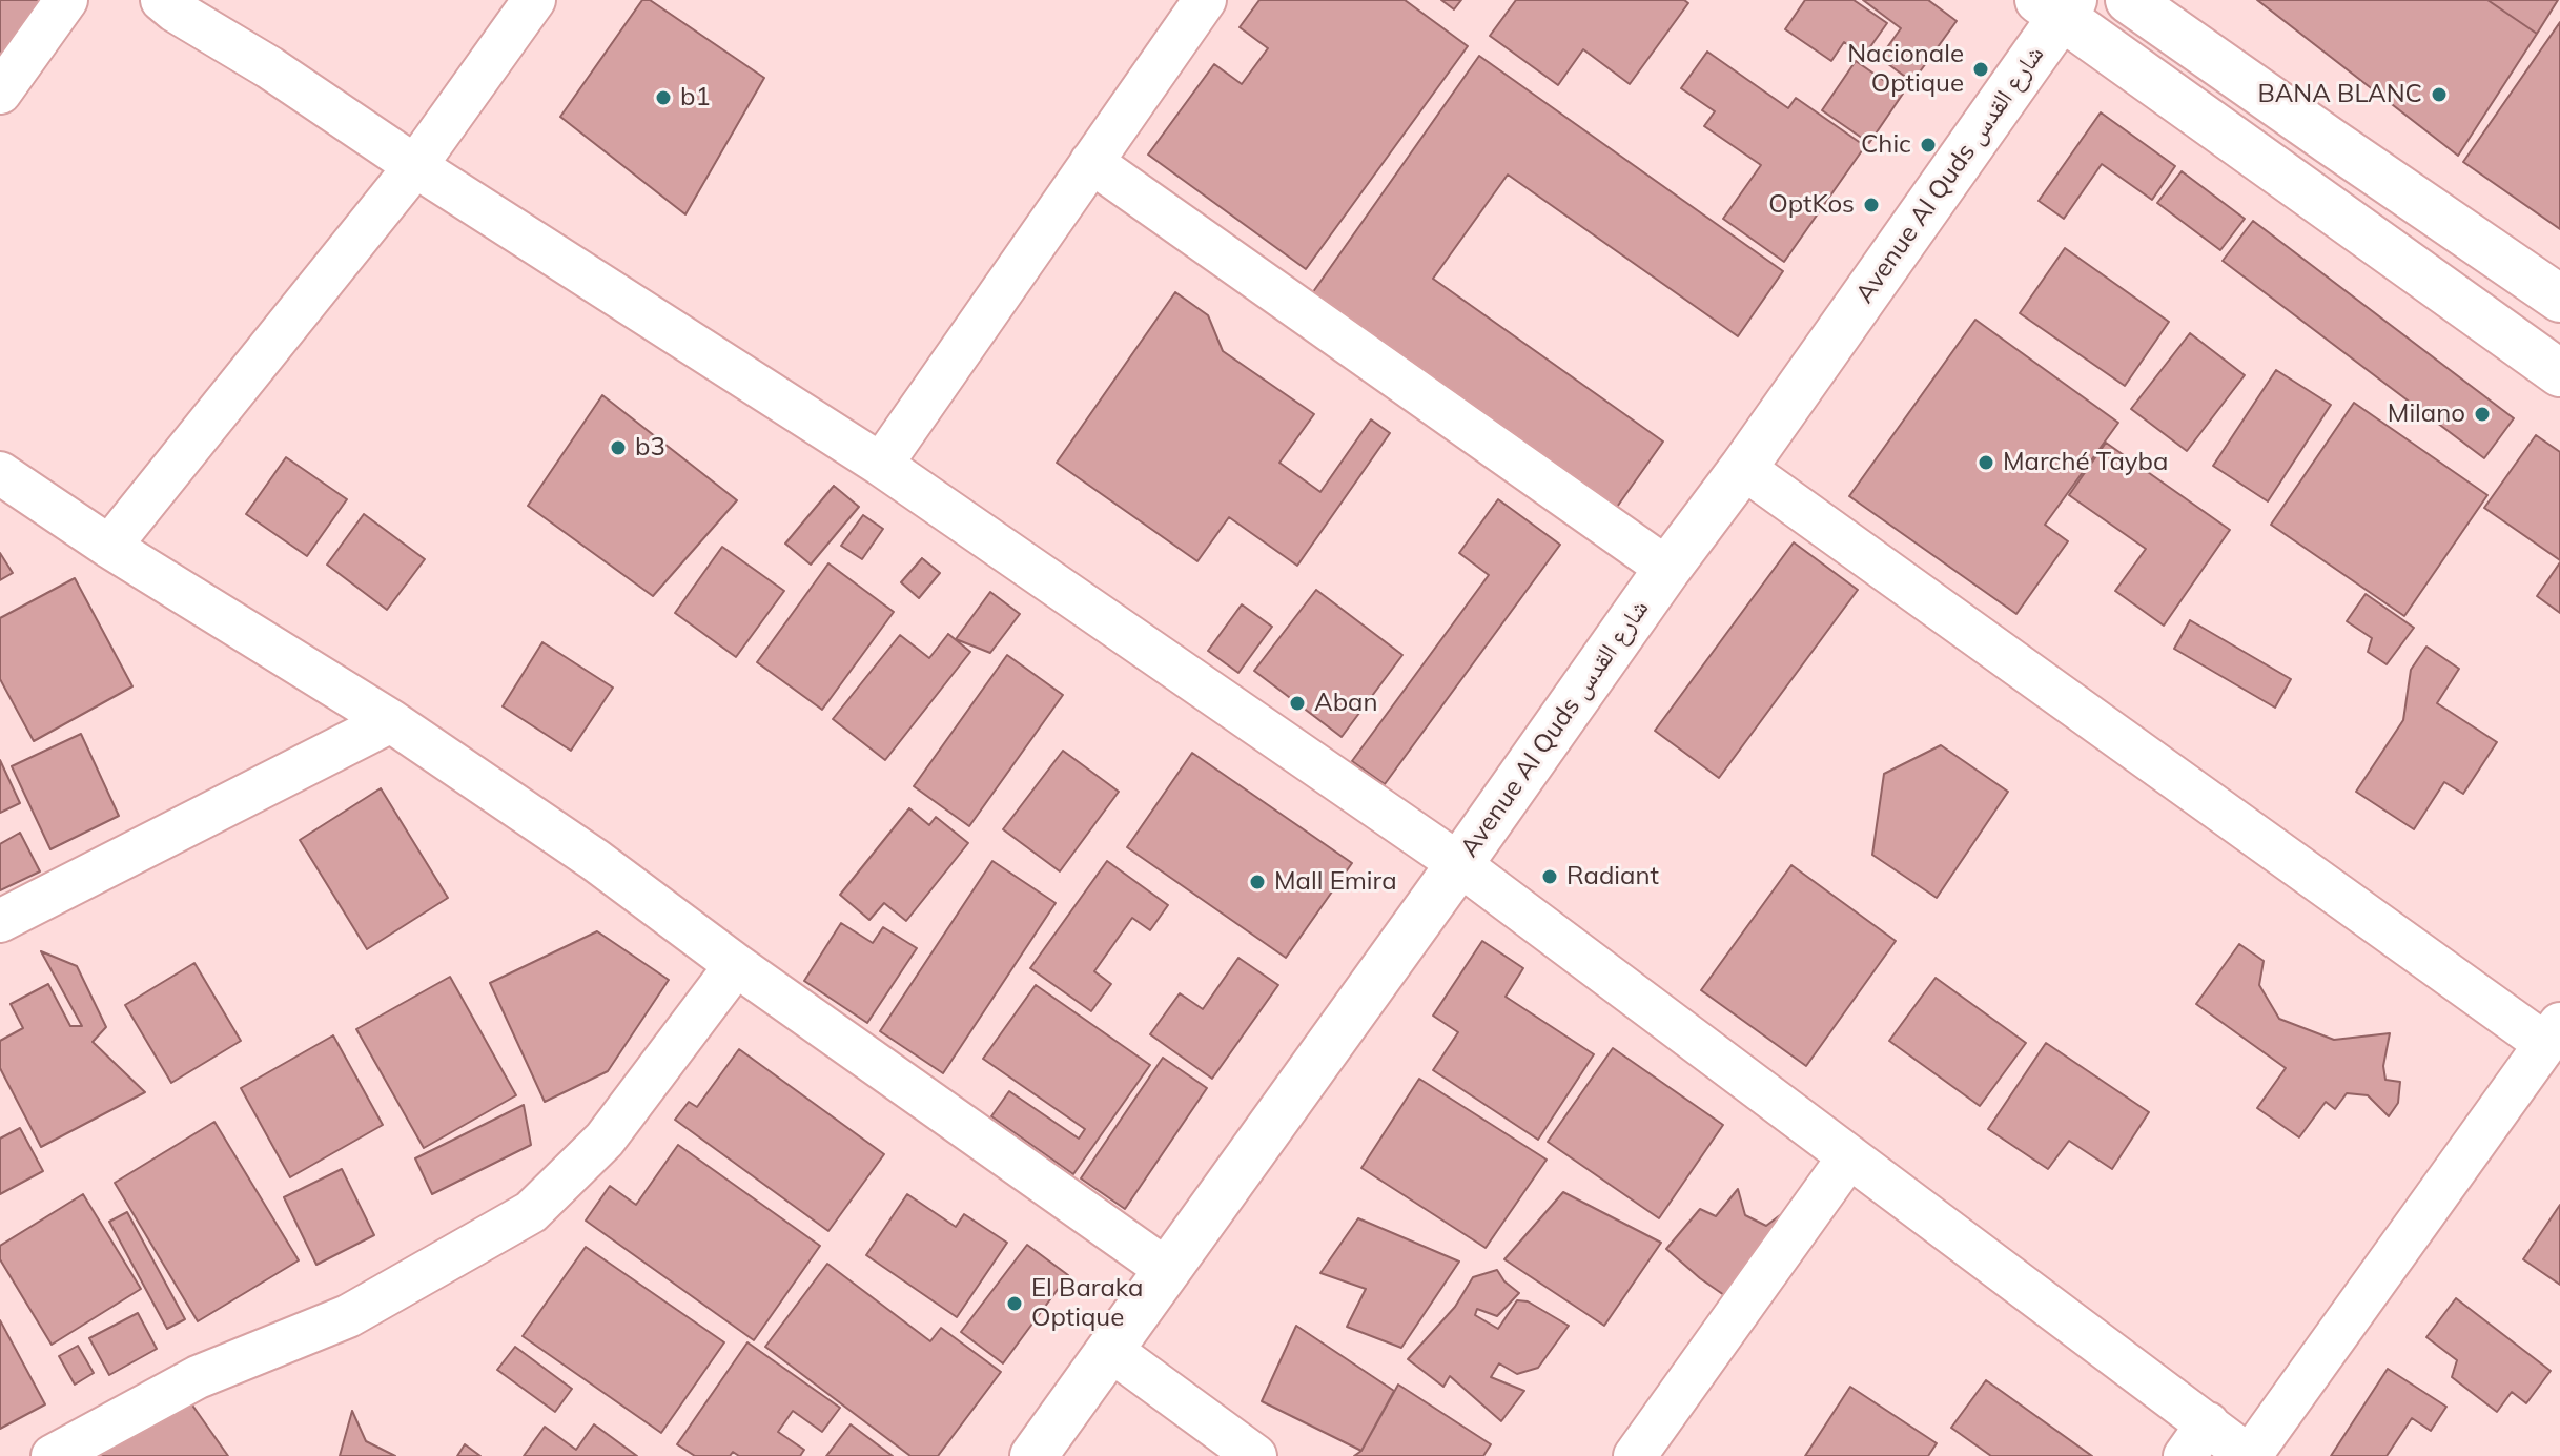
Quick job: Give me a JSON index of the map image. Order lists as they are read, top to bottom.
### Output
{
  "streets": {
    "street": ["Avenue Al Quds شارع القدس"]
  },
  "places": [
    "Nacionale Optique",
    "BANA BLANC",
    "b1",
    "Chic",
    "OptKos",
    "Milano",
    "b3",
    "Marché Tayba",
    "Aban",
    "Radiant",
    "Mall Emira",
    "El Baraka Optique"
  ]
}
